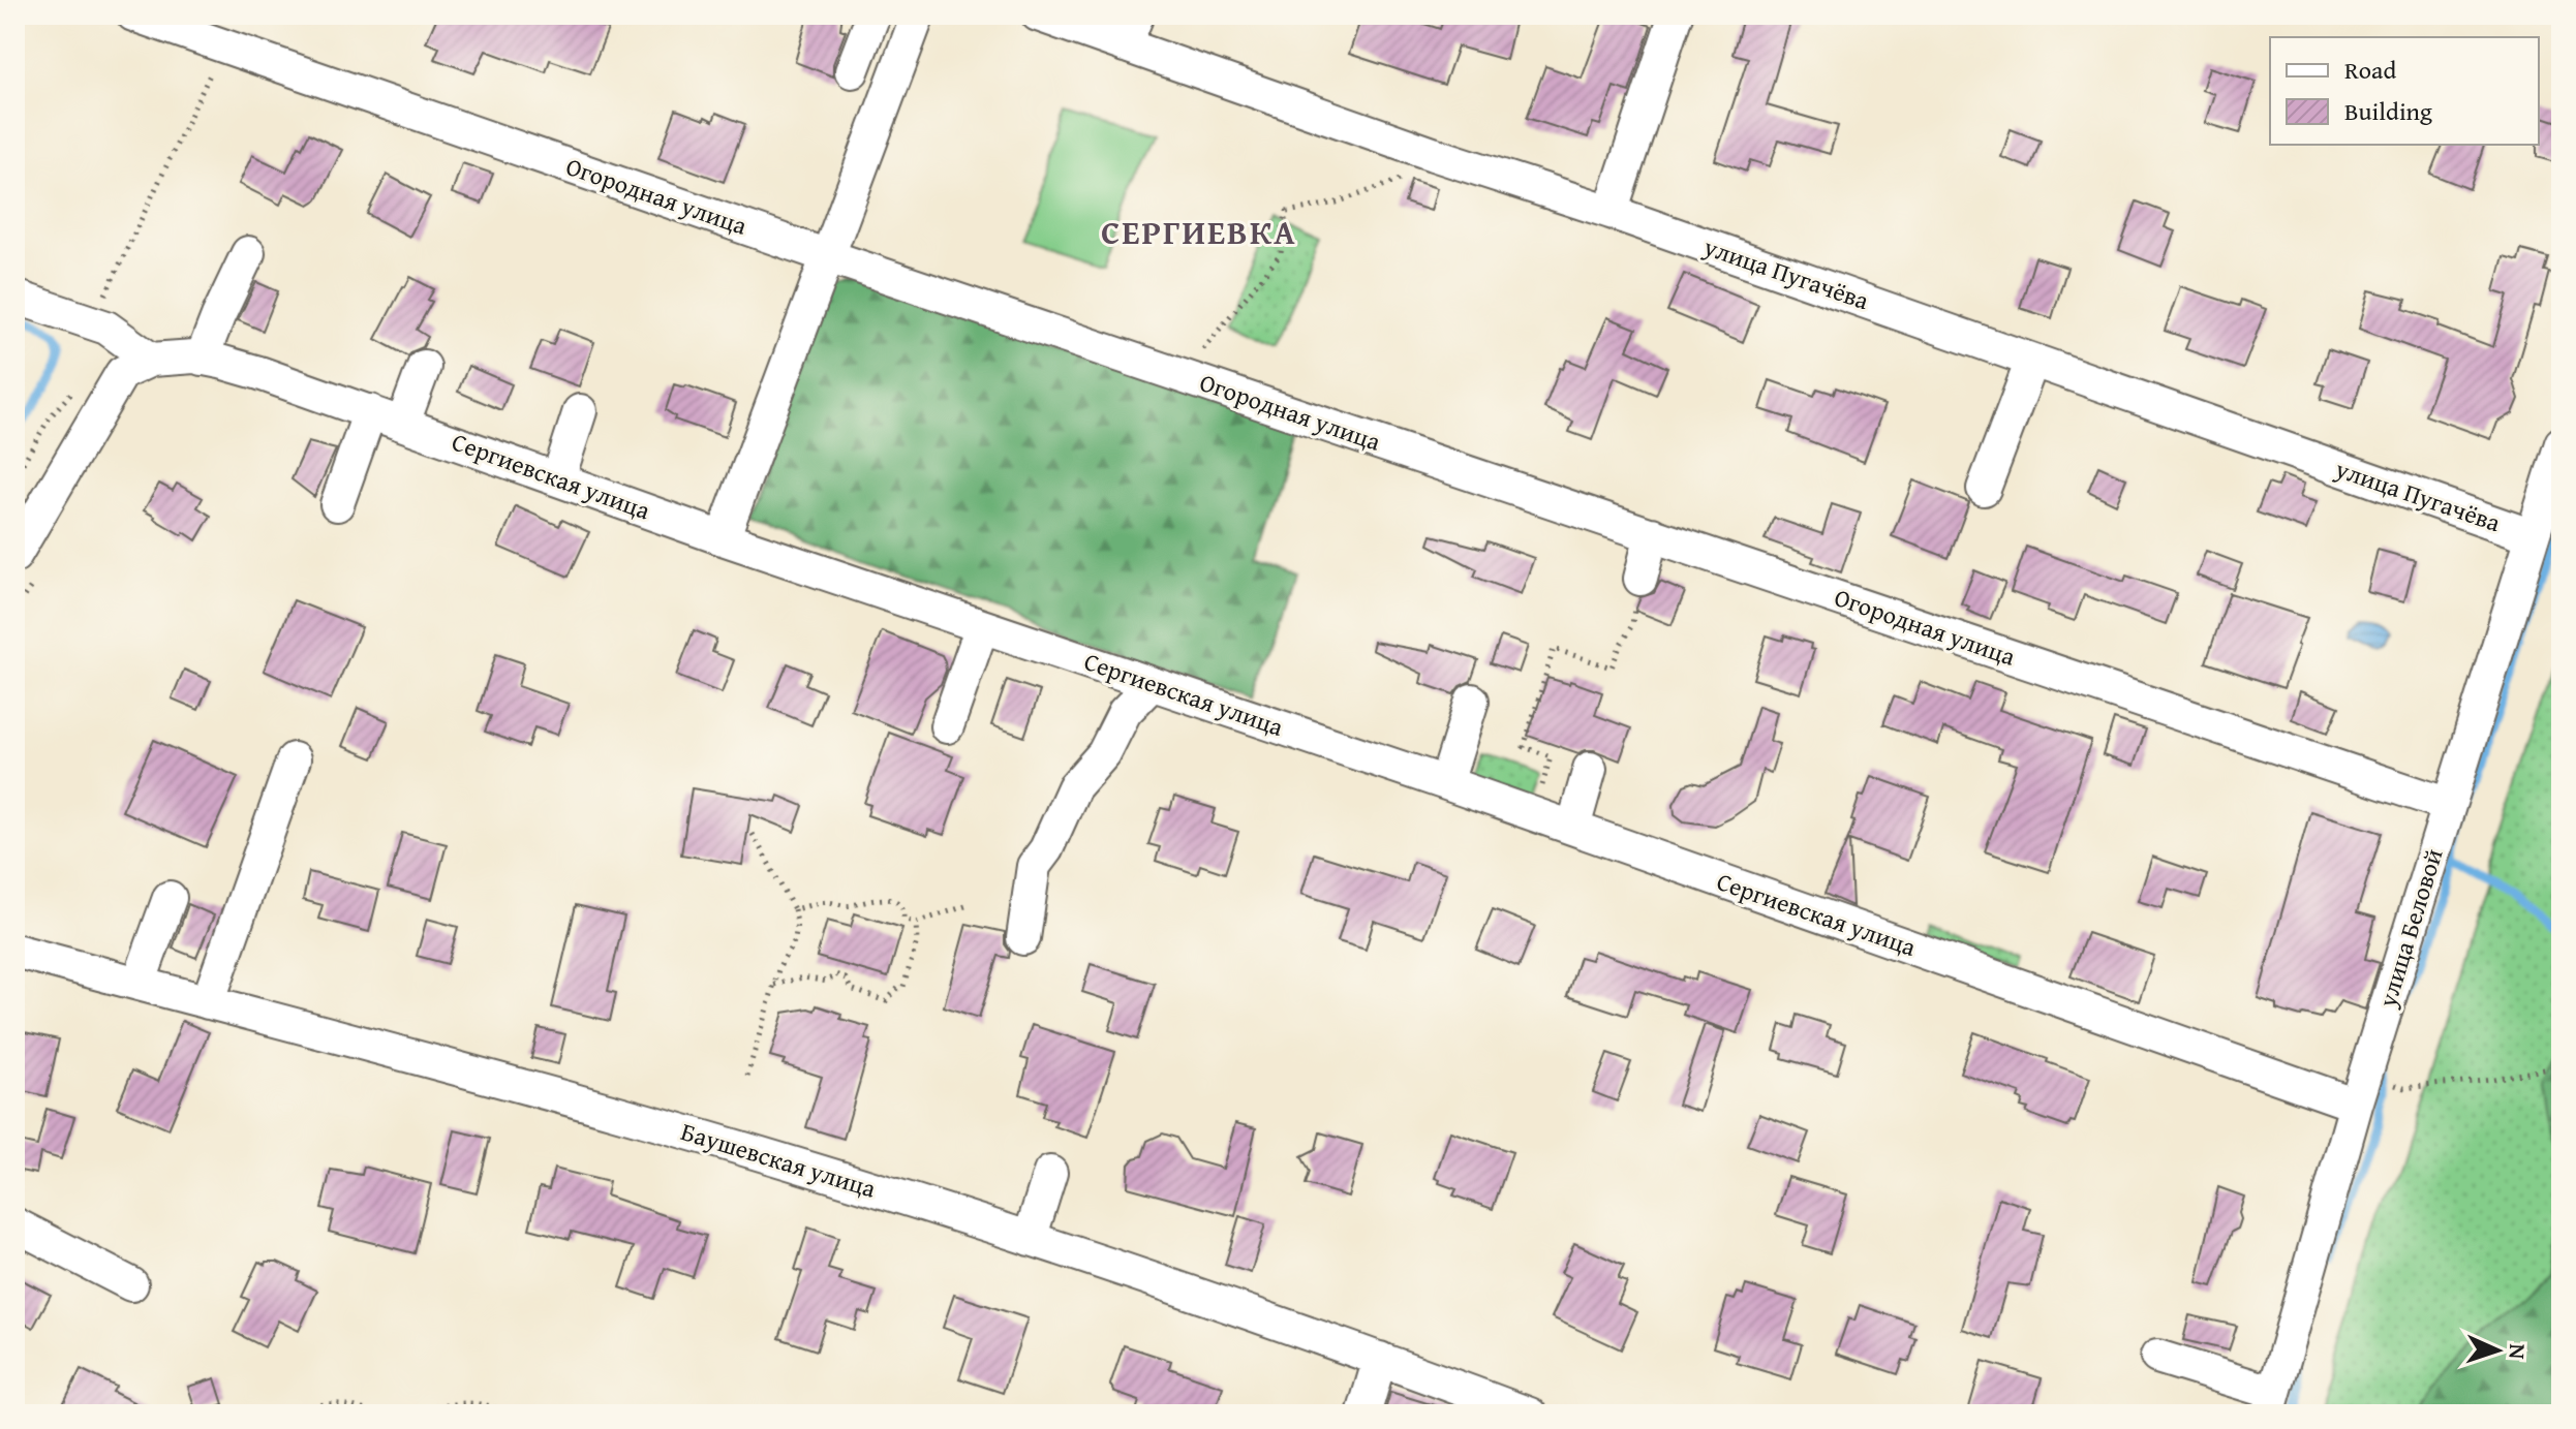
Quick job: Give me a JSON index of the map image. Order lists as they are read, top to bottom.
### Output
{
  "streets": {
    "street": [
      "Огородная улица",
      "улица Пугачёва",
      "Сергиевская улица",
      "улица Беловой",
      "Баушевская улица"
    ]
  },
  "crossings": [
    ["Огородная улица", "улица Беловой"],
    ["улица Пугачёва", "улица Беловой"],
    ["Сергиевская улица", "улица Беловой"]
  ],
  "districts": ["СЕРГИЕВКА"],
  "legend": ["Road", "Building"],
  "north": "right"
}
